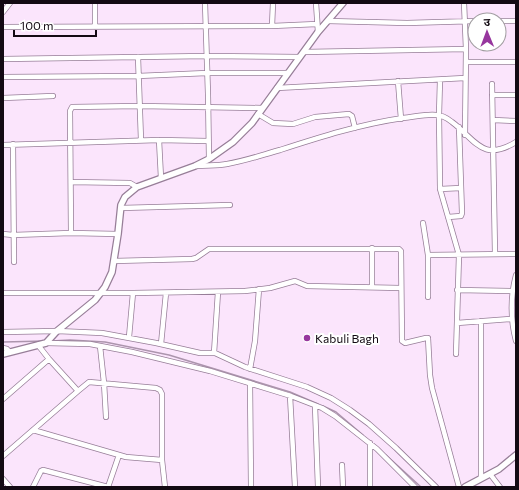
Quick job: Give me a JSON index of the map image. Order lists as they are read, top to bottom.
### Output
{
  "places": ["Kabuli Bagh"],
  "scale_bar": "100 m",
  "north": "top"
}
